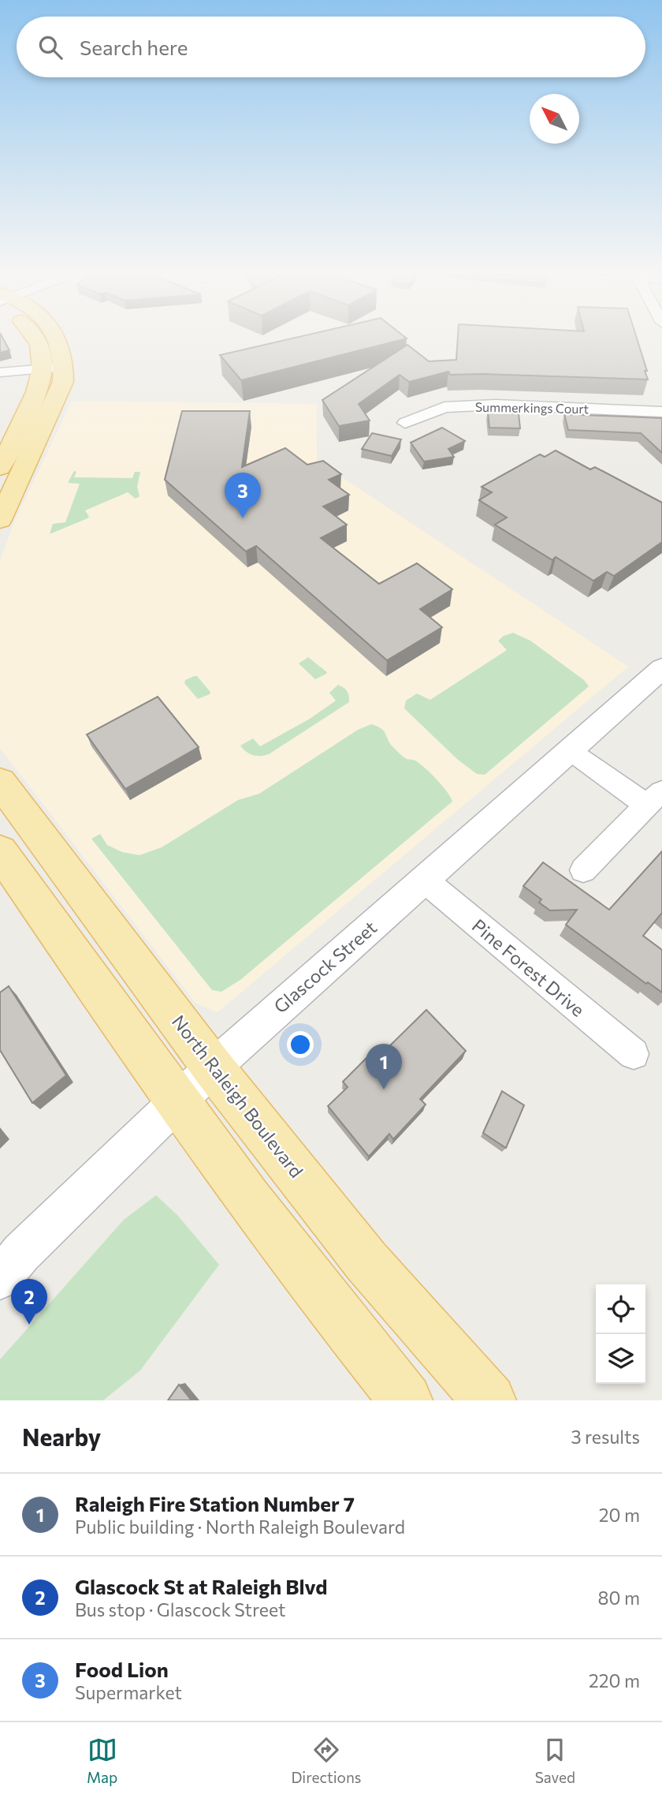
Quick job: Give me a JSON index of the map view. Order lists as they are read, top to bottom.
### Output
{
  "streets": {
    "main road": ["North Raleigh Boulevard"],
    "street": ["Summerkings Court", "Glascock Street", "Pine Forest Drive"]
  },
  "crossings": [
    ["Glascock Street", "Pine Forest Drive"],
    ["Glascock Street", "North Raleigh Boulevard"]
  ],
  "north": "top left",
  "page": {
    "search": "Search here",
    "pins": ["3", "1", "2"],
    "heading": ["Nearby", "3 results"],
    "list": [
      {
        "mark": "1",
        "name": "Raleigh Fire Station Number 7",
        "note": "Public building · North Raleigh Boulevard",
        "value": "20 m"
      },
      {
        "mark": "2",
        "name": "Glascock St at Raleigh Blvd",
        "note": "Bus stop · Glascock Street",
        "value": "80 m"
      },
      {
        "mark": "3",
        "name": "Food Lion",
        "note": "Supermarket",
        "value": "220 m"
      }
    ],
    "nav": ["Map", "Directions", "Saved"]
  }
}
